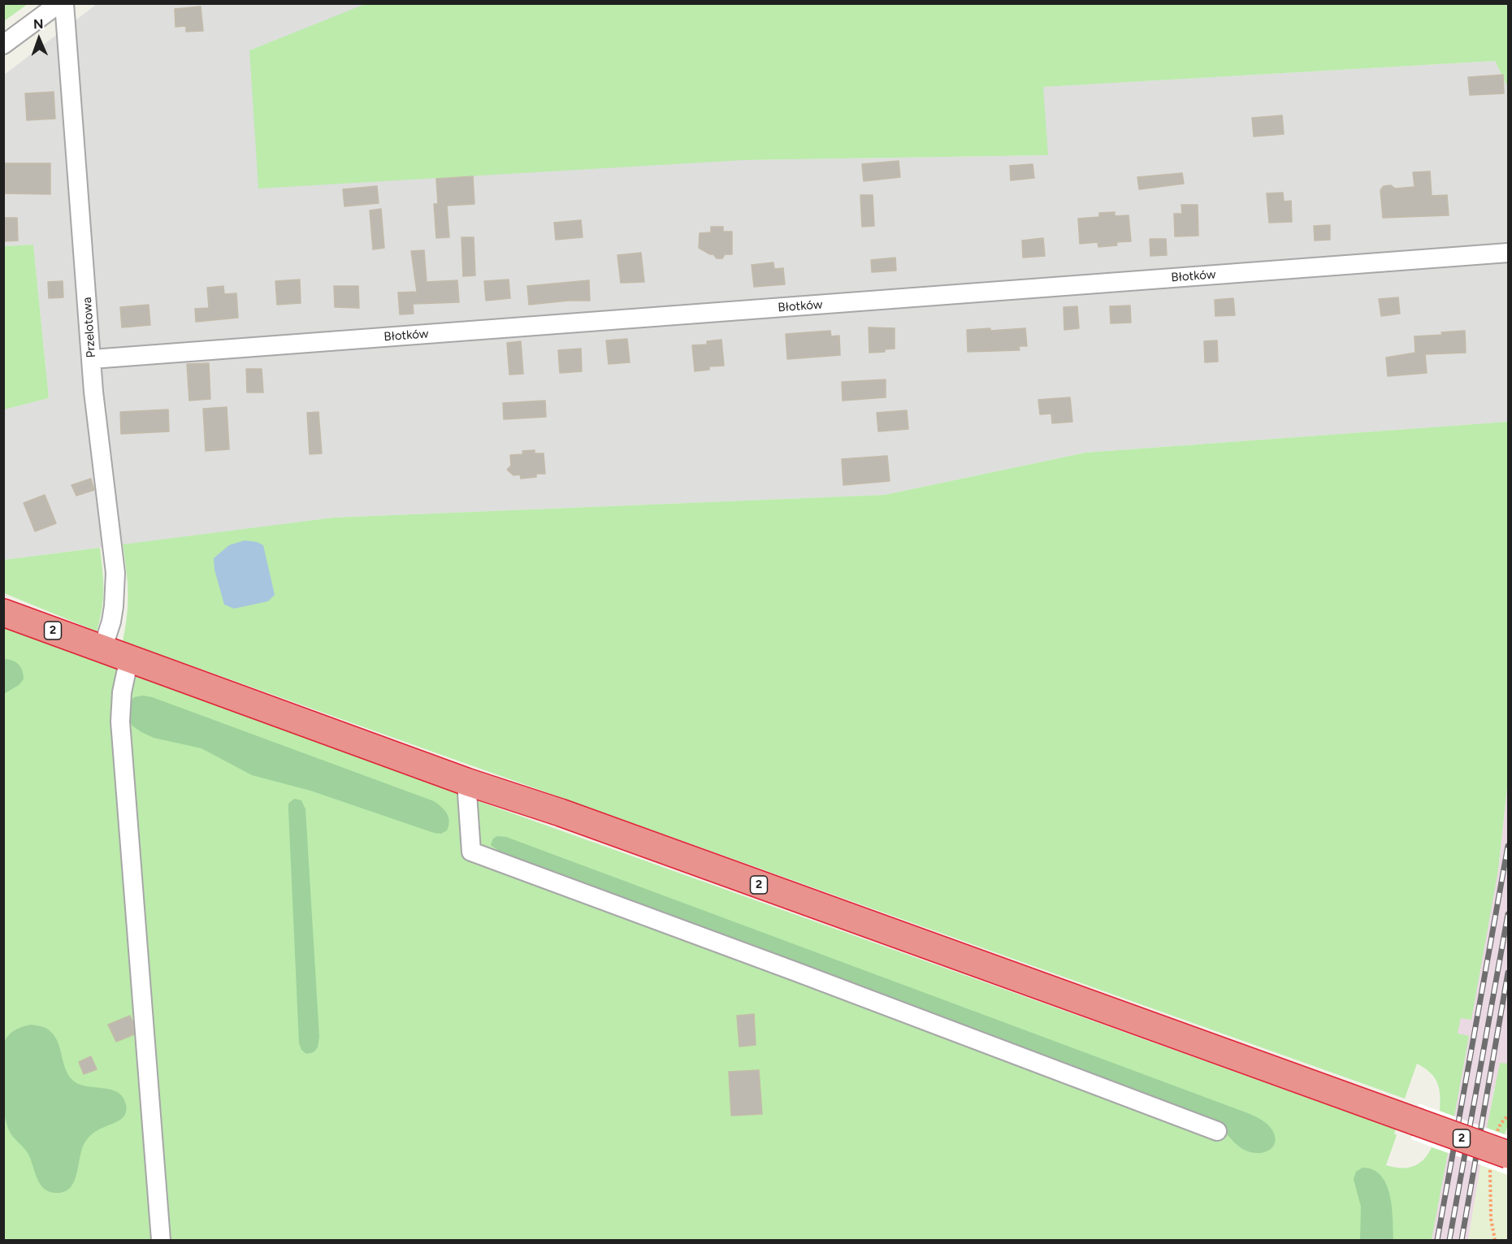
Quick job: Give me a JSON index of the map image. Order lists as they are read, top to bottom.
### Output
{
  "streets": {
    "highway": ["2"],
    "street": ["Błotków", "Przelotowa"]
  },
  "crossings": [
    ["Błotków", "Przelotowa"],
    ["Przelotowa", "2"]
  ],
  "north": "top"
}
